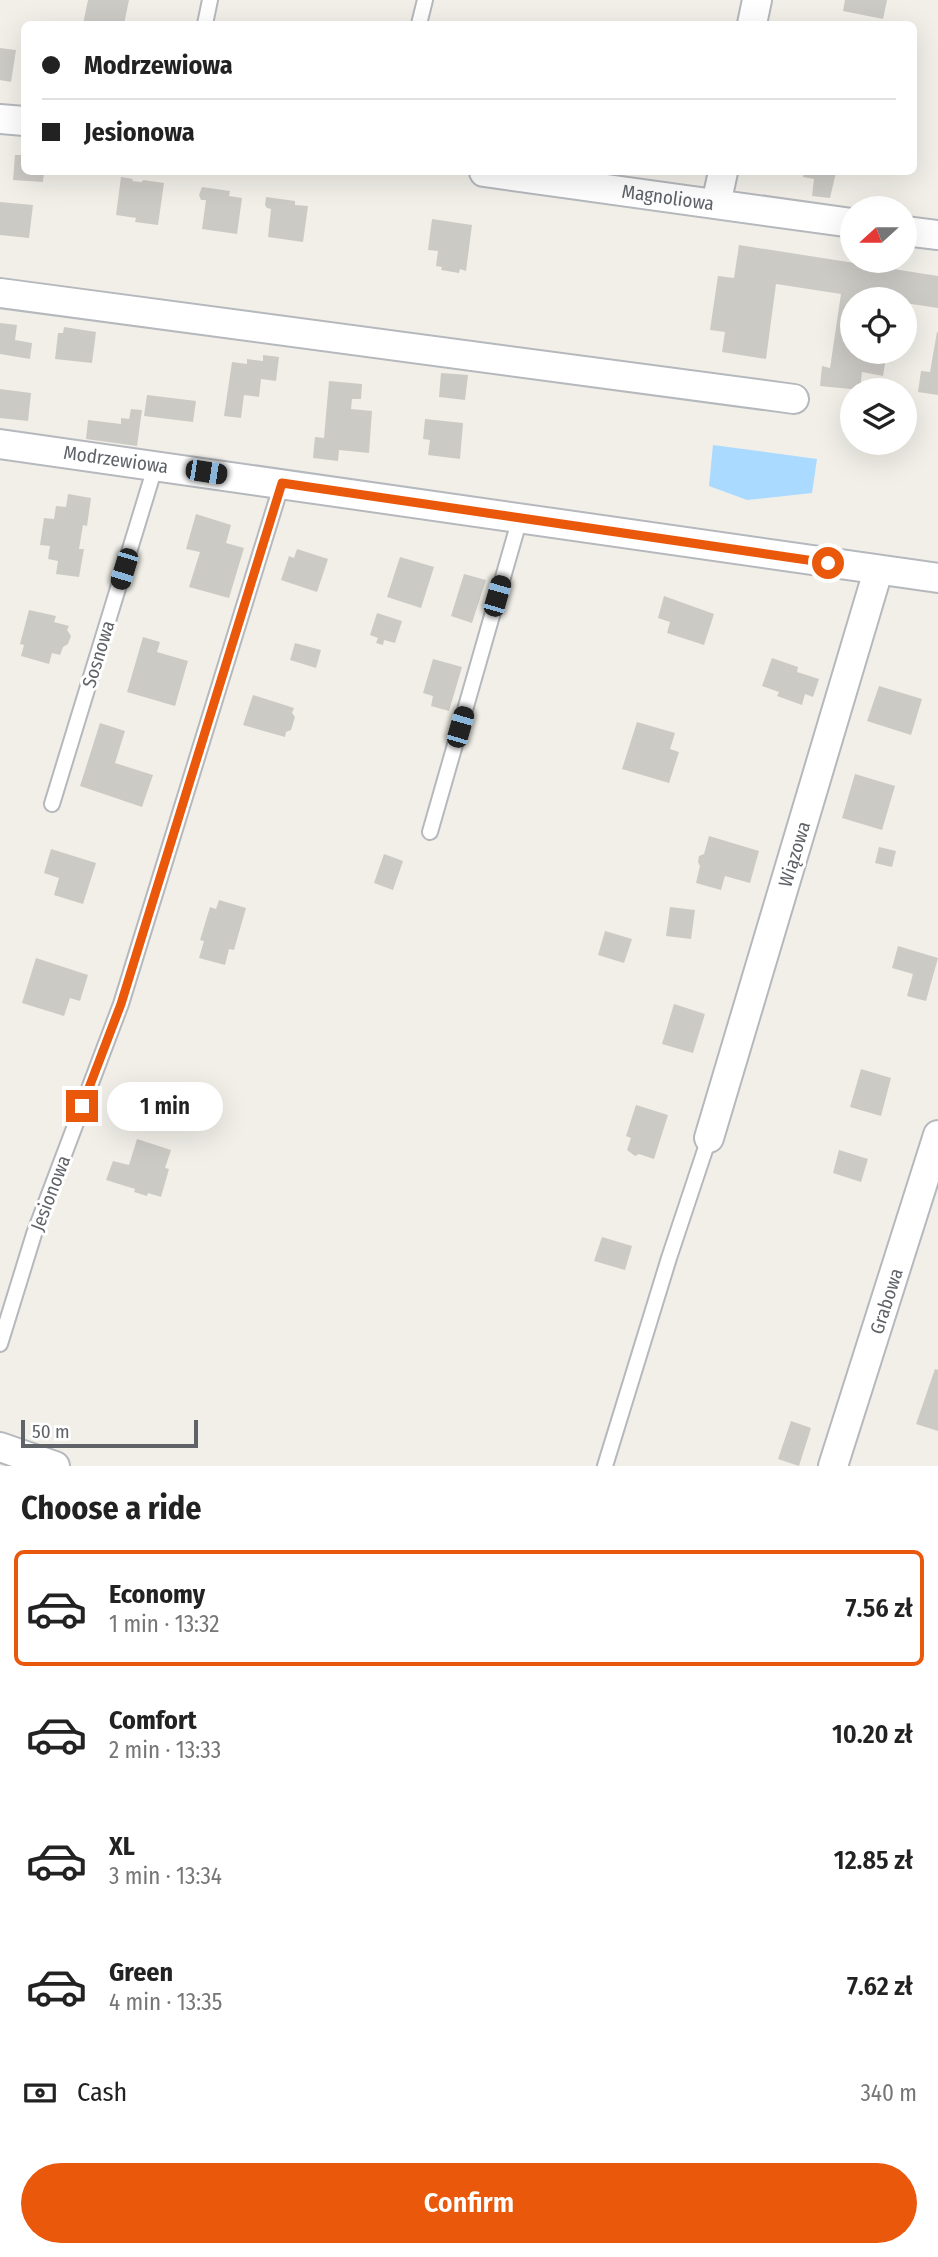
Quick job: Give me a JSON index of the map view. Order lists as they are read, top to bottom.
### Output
{
  "streets": {
    "street": [
      "Magnoliowa",
      "Modrzewiowa",
      "Wiązowa",
      "Grabowa"
    ],
    "lane": ["Sosnowa", "Jesionowa"]
  },
  "crossings": [
    ["Modrzewiowa", "Sosnowa"],
    ["Modrzewiowa", "Wiązowa"],
    ["Modrzewiowa", "Jesionowa"]
  ],
  "scale_bar": "50 m",
  "north": "left",
  "page": {
    "banner": ["Modrzewiowa", "Jesionowa"],
    "bubble": "1 min",
    "scale": "50 m",
    "heading": "Choose a ride",
    "list": [
      {
        "name": "Economy",
        "note": "1 min · 13:32",
        "value": "7.56 zł"
      },
      {
        "name": "Comfort",
        "note": "2 min · 13:33",
        "value": "10.20 zł"
      },
      {
        "name": "XL",
        "note": "3 min · 13:34",
        "value": "12.85 zł"
      },
      {
        "name": "Green",
        "note": "4 min · 13:35",
        "value": "7.62 zł"
      }
    ],
    "pay": ["Cash", "340 m"],
    "buttons": "Confirm"
  }
}
